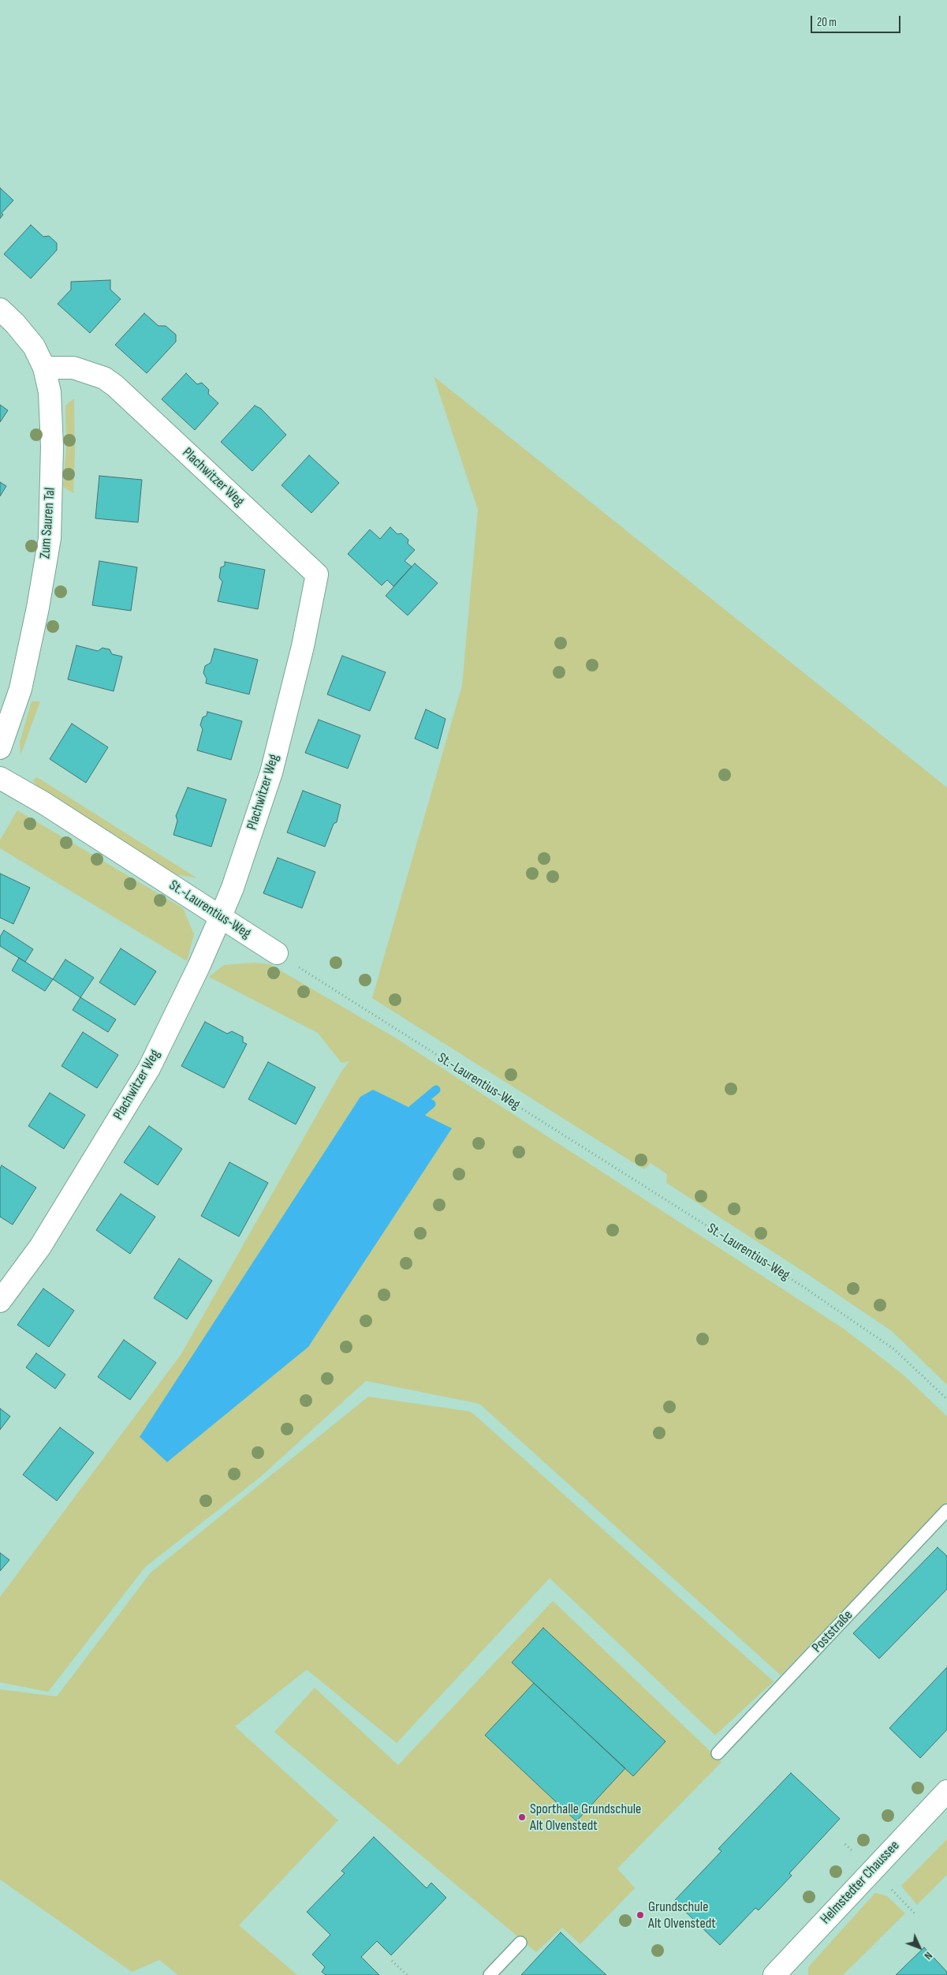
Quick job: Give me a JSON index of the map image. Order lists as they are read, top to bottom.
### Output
{
  "streets": {
    "street": [
      "Plachwitzer Weg",
      "Zum Sauren Tal",
      "St.-Laurentius-Weg",
      "Helmstedter Chaussee"
    ],
    "lane": ["Poststraße"]
  },
  "crossings": [
    ["Plachwitzer Weg", "Zum Sauren Tal"],
    ["Plachwitzer Weg", "St.-Laurentius-Weg"]
  ],
  "places": ["Sporthalle Grundschule Alt Olvenstedt", "Grundschule Alt Olvenstedt"],
  "scale_bar": "20 m",
  "north": "bottom right"
}
